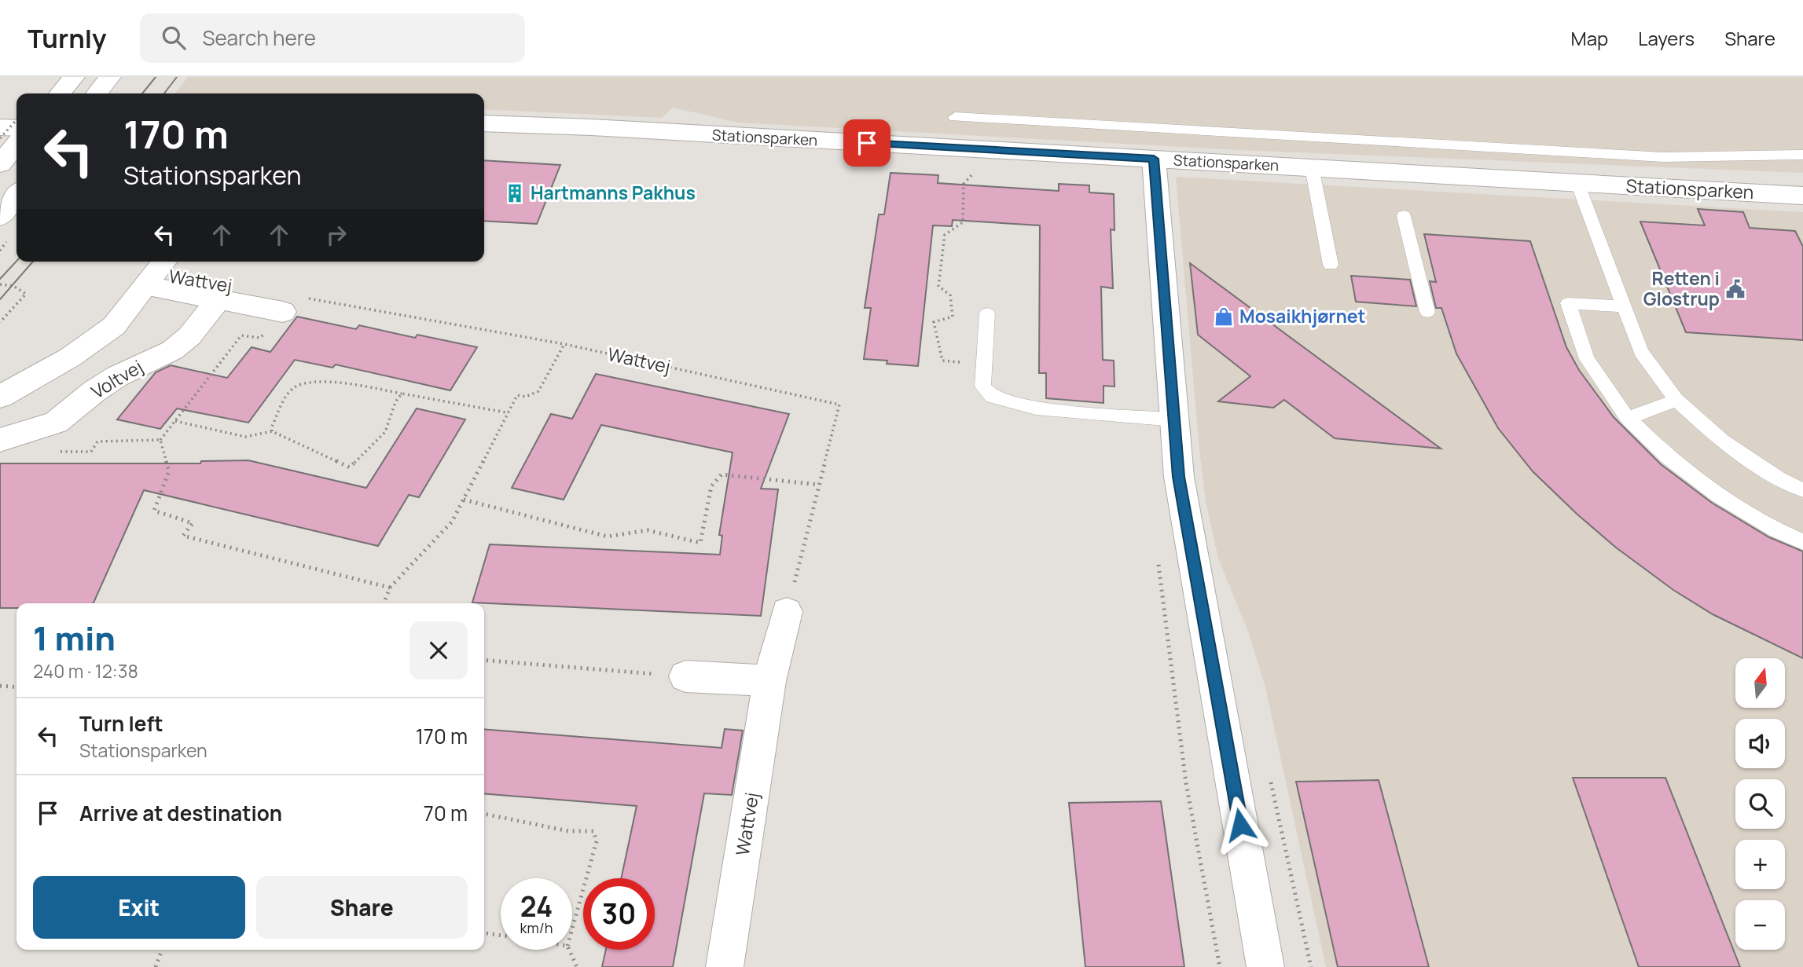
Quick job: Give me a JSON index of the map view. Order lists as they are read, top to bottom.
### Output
{
  "streets": {
    "street": ["Stationsparken", "Wattvej", "Voltvej"]
  },
  "places": {
    "building": ["Hartmanns Pakhus"],
    "public building": ["Retten i Glostrup"],
    "shop": ["Mosaikhjørnet"]
  },
  "north": "top",
  "page": {
    "header": "Turnly",
    "search": "Search here",
    "nav": ["Map", "Layers", "Share"],
    "turn": ["170 m", "Stationsparken"],
    "heading": ["1 min", "240 m · 12:38"],
    "map_buttons": ["+", "−"],
    "list": [
      {
        "name": "Turn left",
        "note": "Stationsparken",
        "value": "170 m"
      },
      {
        "name": "Arrive at destination",
        "value": "70 m"
      }
    ],
    "buttons": ["Exit", "Share"],
    "speed": "24 km/h",
    "limit": "30"
  }
}
